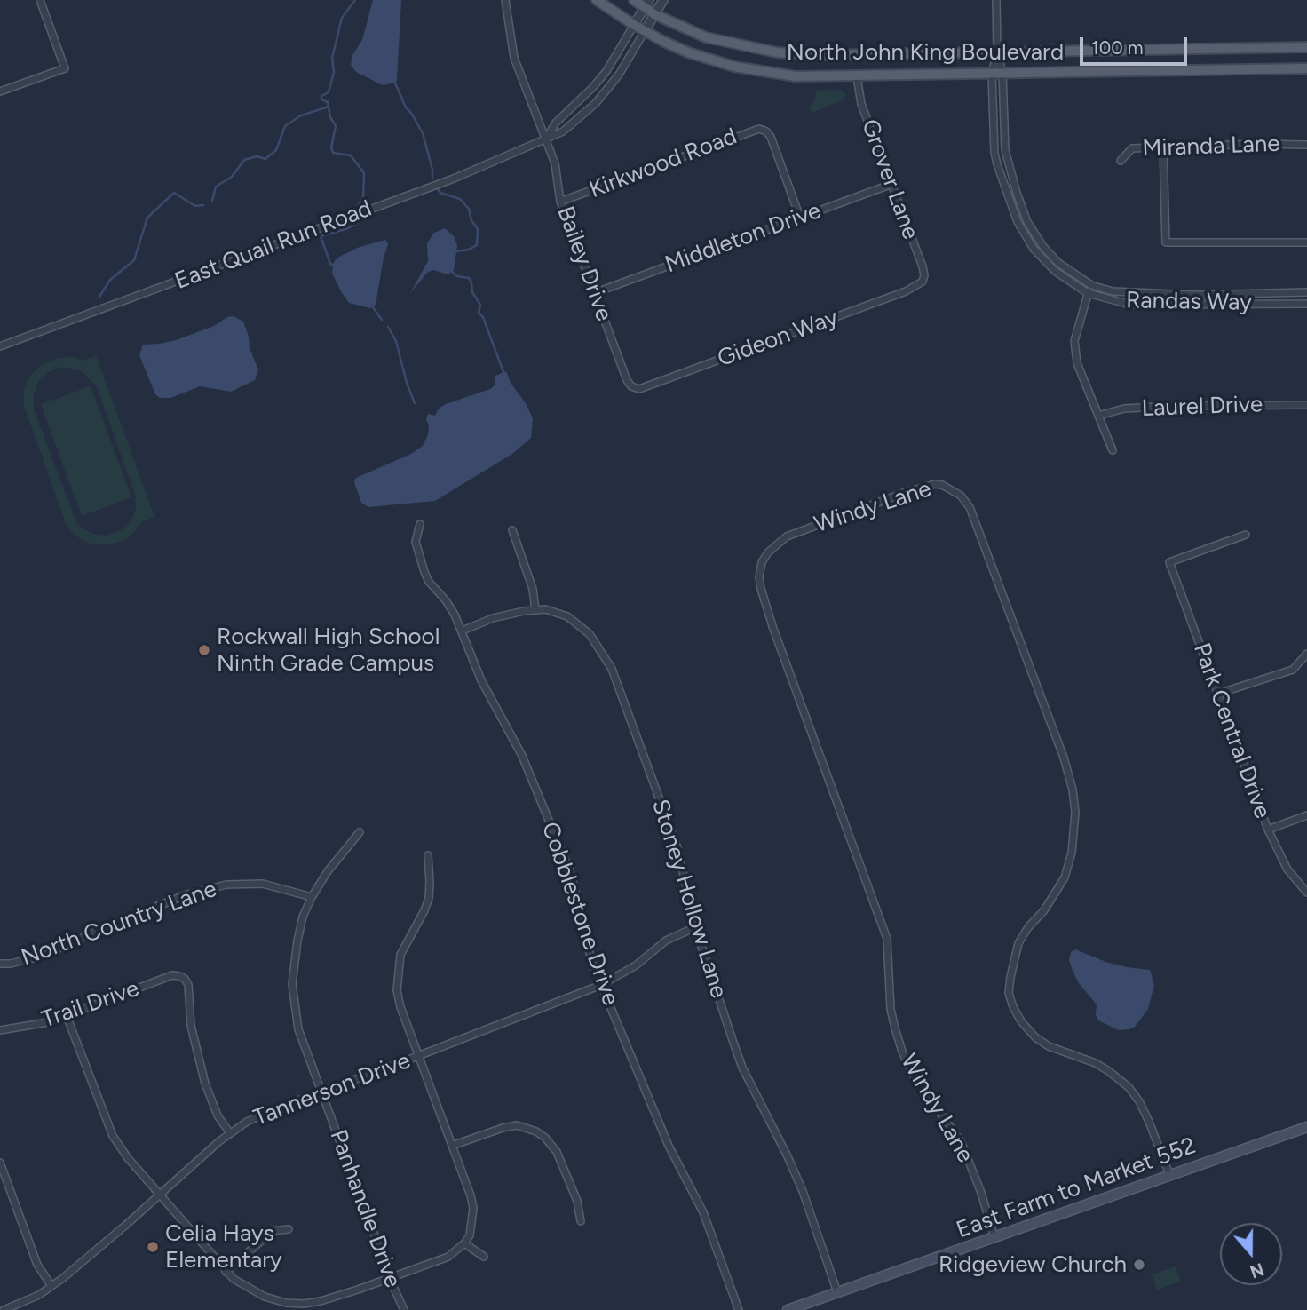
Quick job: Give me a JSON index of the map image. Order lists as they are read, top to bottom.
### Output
{
  "streets": {
    "main road": ["North John King Boulevard", "East Farm to Market 552"],
    "street": [
      "Miranda Lane",
      "Kirkwood Road",
      "Grover Lane",
      "Middleton Drive",
      "East Quail Run Road",
      "Bailey Drive",
      "Randas Way",
      "Gideon Way",
      "Laurel Drive",
      "Windy Lane",
      "Park Central Drive",
      "Stoney Hollow Lane",
      "Cobblestone Drive",
      "North Country Lane",
      "Trail Drive",
      "Tannerson Drive",
      "Panhandle Drive"
    ]
  },
  "crossings": [
    ["North John King Boulevard", "Grover Lane"],
    ["North John King Boulevard", "East Quail Run Road"],
    ["North John King Boulevard", "Randas Way"],
    ["Kirkwood Road", "Middleton Drive"],
    ["Kirkwood Road", "Bailey Drive"],
    ["Grover Lane", "Middleton Drive"],
    ["Grover Lane", "Gideon Way"],
    ["Middleton Drive", "Bailey Drive"],
    ["East Quail Run Road", "Bailey Drive"],
    ["Bailey Drive", "Gideon Way"],
    ["Windy Lane", "East Farm to Market 552"],
    ["Stoney Hollow Lane", "Cobblestone Drive"],
    ["Stoney Hollow Lane", "Tannerson Drive"],
    ["Stoney Hollow Lane", "East Farm to Market 552"],
    ["Cobblestone Drive", "Tannerson Drive"],
    ["North Country Lane", "Panhandle Drive"],
    ["Trail Drive", "Tannerson Drive"],
    ["Tannerson Drive", "Panhandle Drive"]
  ],
  "places": ["Rockwall High School Ninth Grade Campus", "Celia Hays Elementary", "Ridgeview Church"],
  "scale_bar": "100 m",
  "north": "bottom"
}
